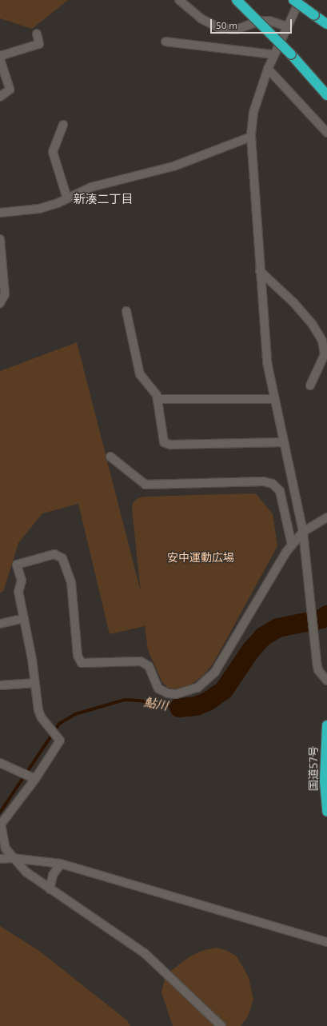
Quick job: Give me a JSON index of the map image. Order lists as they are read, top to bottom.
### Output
{
  "streets": {
    "highway": ["国道57号"]
  },
  "districts": ["新湊二丁目"],
  "water": ["鮎川"],
  "parks": ["安中運動広場"],
  "scale_bar": "50 m"
}
